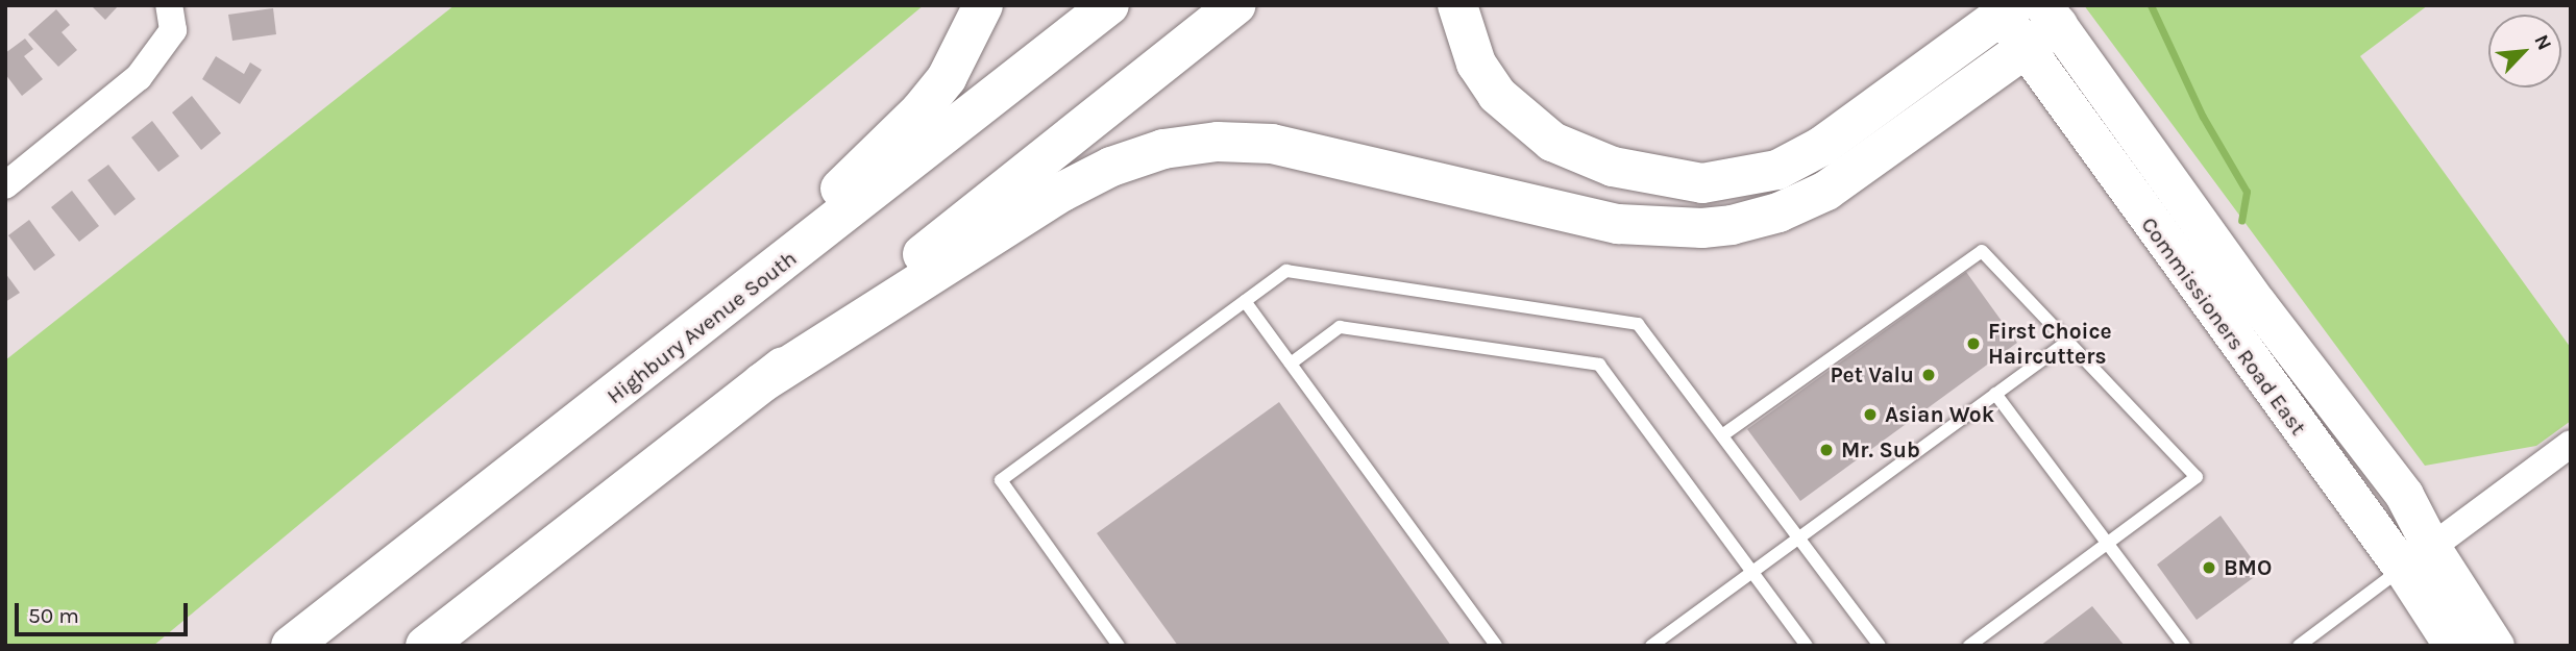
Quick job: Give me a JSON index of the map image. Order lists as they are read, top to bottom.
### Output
{
  "streets": {
    "highway": ["Highbury Avenue South"],
    "main road": ["Commissioners Road East"]
  },
  "places": [
    "First Choice Haircutters",
    "Pet Valu",
    "Asian Wok",
    "Mr. Sub",
    "BMO"
  ],
  "scale_bar": "50 m",
  "north": "top right"
}
